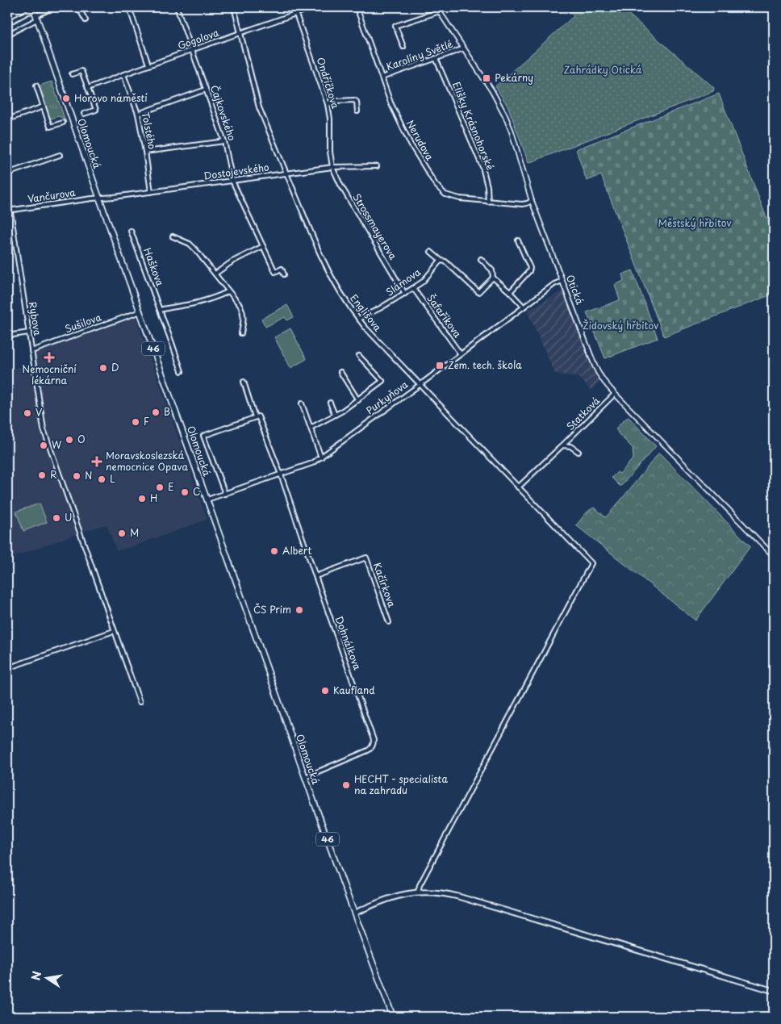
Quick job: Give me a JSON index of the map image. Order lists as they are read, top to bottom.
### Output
{
  "streets": {
    "main road": ["Olomoucká", "46"],
    "street": [
      "Gogolova",
      "Karolíny Světlé",
      "Ondříčkova",
      "Čajkovského",
      "Elišky Krásnohorské",
      "Tolstého",
      "Nerudova",
      "Dostojevského",
      "Vančurova",
      "Strossmayerova",
      "Haškova",
      "Slámova",
      "Otická",
      "Englišova",
      "Šafaříkova",
      "Rybova",
      "Sušilova",
      "Purkyňova",
      "Statková",
      "Kačírkova",
      "Dohnálkova"
    ]
  },
  "crossings": [
    ["Gogolova", "Ondříčkova"],
    ["Gogolova", "Čajkovského"],
    ["Gogolova", "Tolstého"],
    ["Gogolova", "Englišova"],
    ["Karolíny Světlé", "Elišky Krásnohorské"],
    ["Karolíny Světlé", "Nerudova"],
    ["Karolíny Světlé", "Otická"],
    ["Ondříčkova", "Dostojevského"],
    ["Ondříčkova", "Strossmayerova"],
    ["Čajkovského", "Dostojevského"],
    ["Elišky Krásnohorské", "Nerudova"],
    ["Tolstého", "Dostojevského"],
    ["Nerudova", "Otická"],
    ["Olomoucká", "Dostojevského"],
    ["Olomoucká", "Vančurova"],
    ["Olomoucká", "Sušilova"],
    ["Olomoucká", "46"],
    ["Olomoucká", "Purkyňova"],
    ["Olomoucká", "Dohnálkova"],
    ["Dostojevského", "Vančurova"],
    ["Dostojevského", "Strossmayerova"],
    ["Dostojevského", "Englišova"],
    ["Vančurova", "Rybova"],
    ["Strossmayerova", "Slámova"],
    ["Slámova", "Englišova"],
    ["Slámova", "Šafaříkova"],
    ["Otická", "Purkyňova"],
    ["Otická", "Statková"],
    ["Englišova", "Purkyňova"],
    ["Šafaříkova", "Purkyňova"],
    ["Rybova", "Sušilova"],
    ["Purkyňova", "Dohnálkova"],
    ["Kačírkova", "Dohnálkova"]
  ],
  "parks": ["Zahrádky Otická", "Městský hřbitov", "Židovský hřbitov"],
  "places": {
    "transit": ["Pekárny", "Zem. tech. škola"],
    "other": [
      "Horovo náměstí",
      "D",
      "B",
      "V",
      "F",
      "O",
      "W",
      "R",
      "N",
      "L",
      "E",
      "C",
      "H",
      "U",
      "M",
      "Albert",
      "ČS Prim",
      "Kaufland",
      "HECHT - specialista na zahradu"
    ],
    "health": ["Nemocniční lékárna", "Moravskoslezská nemocnice Opava"]
  },
  "north": "left"
}
